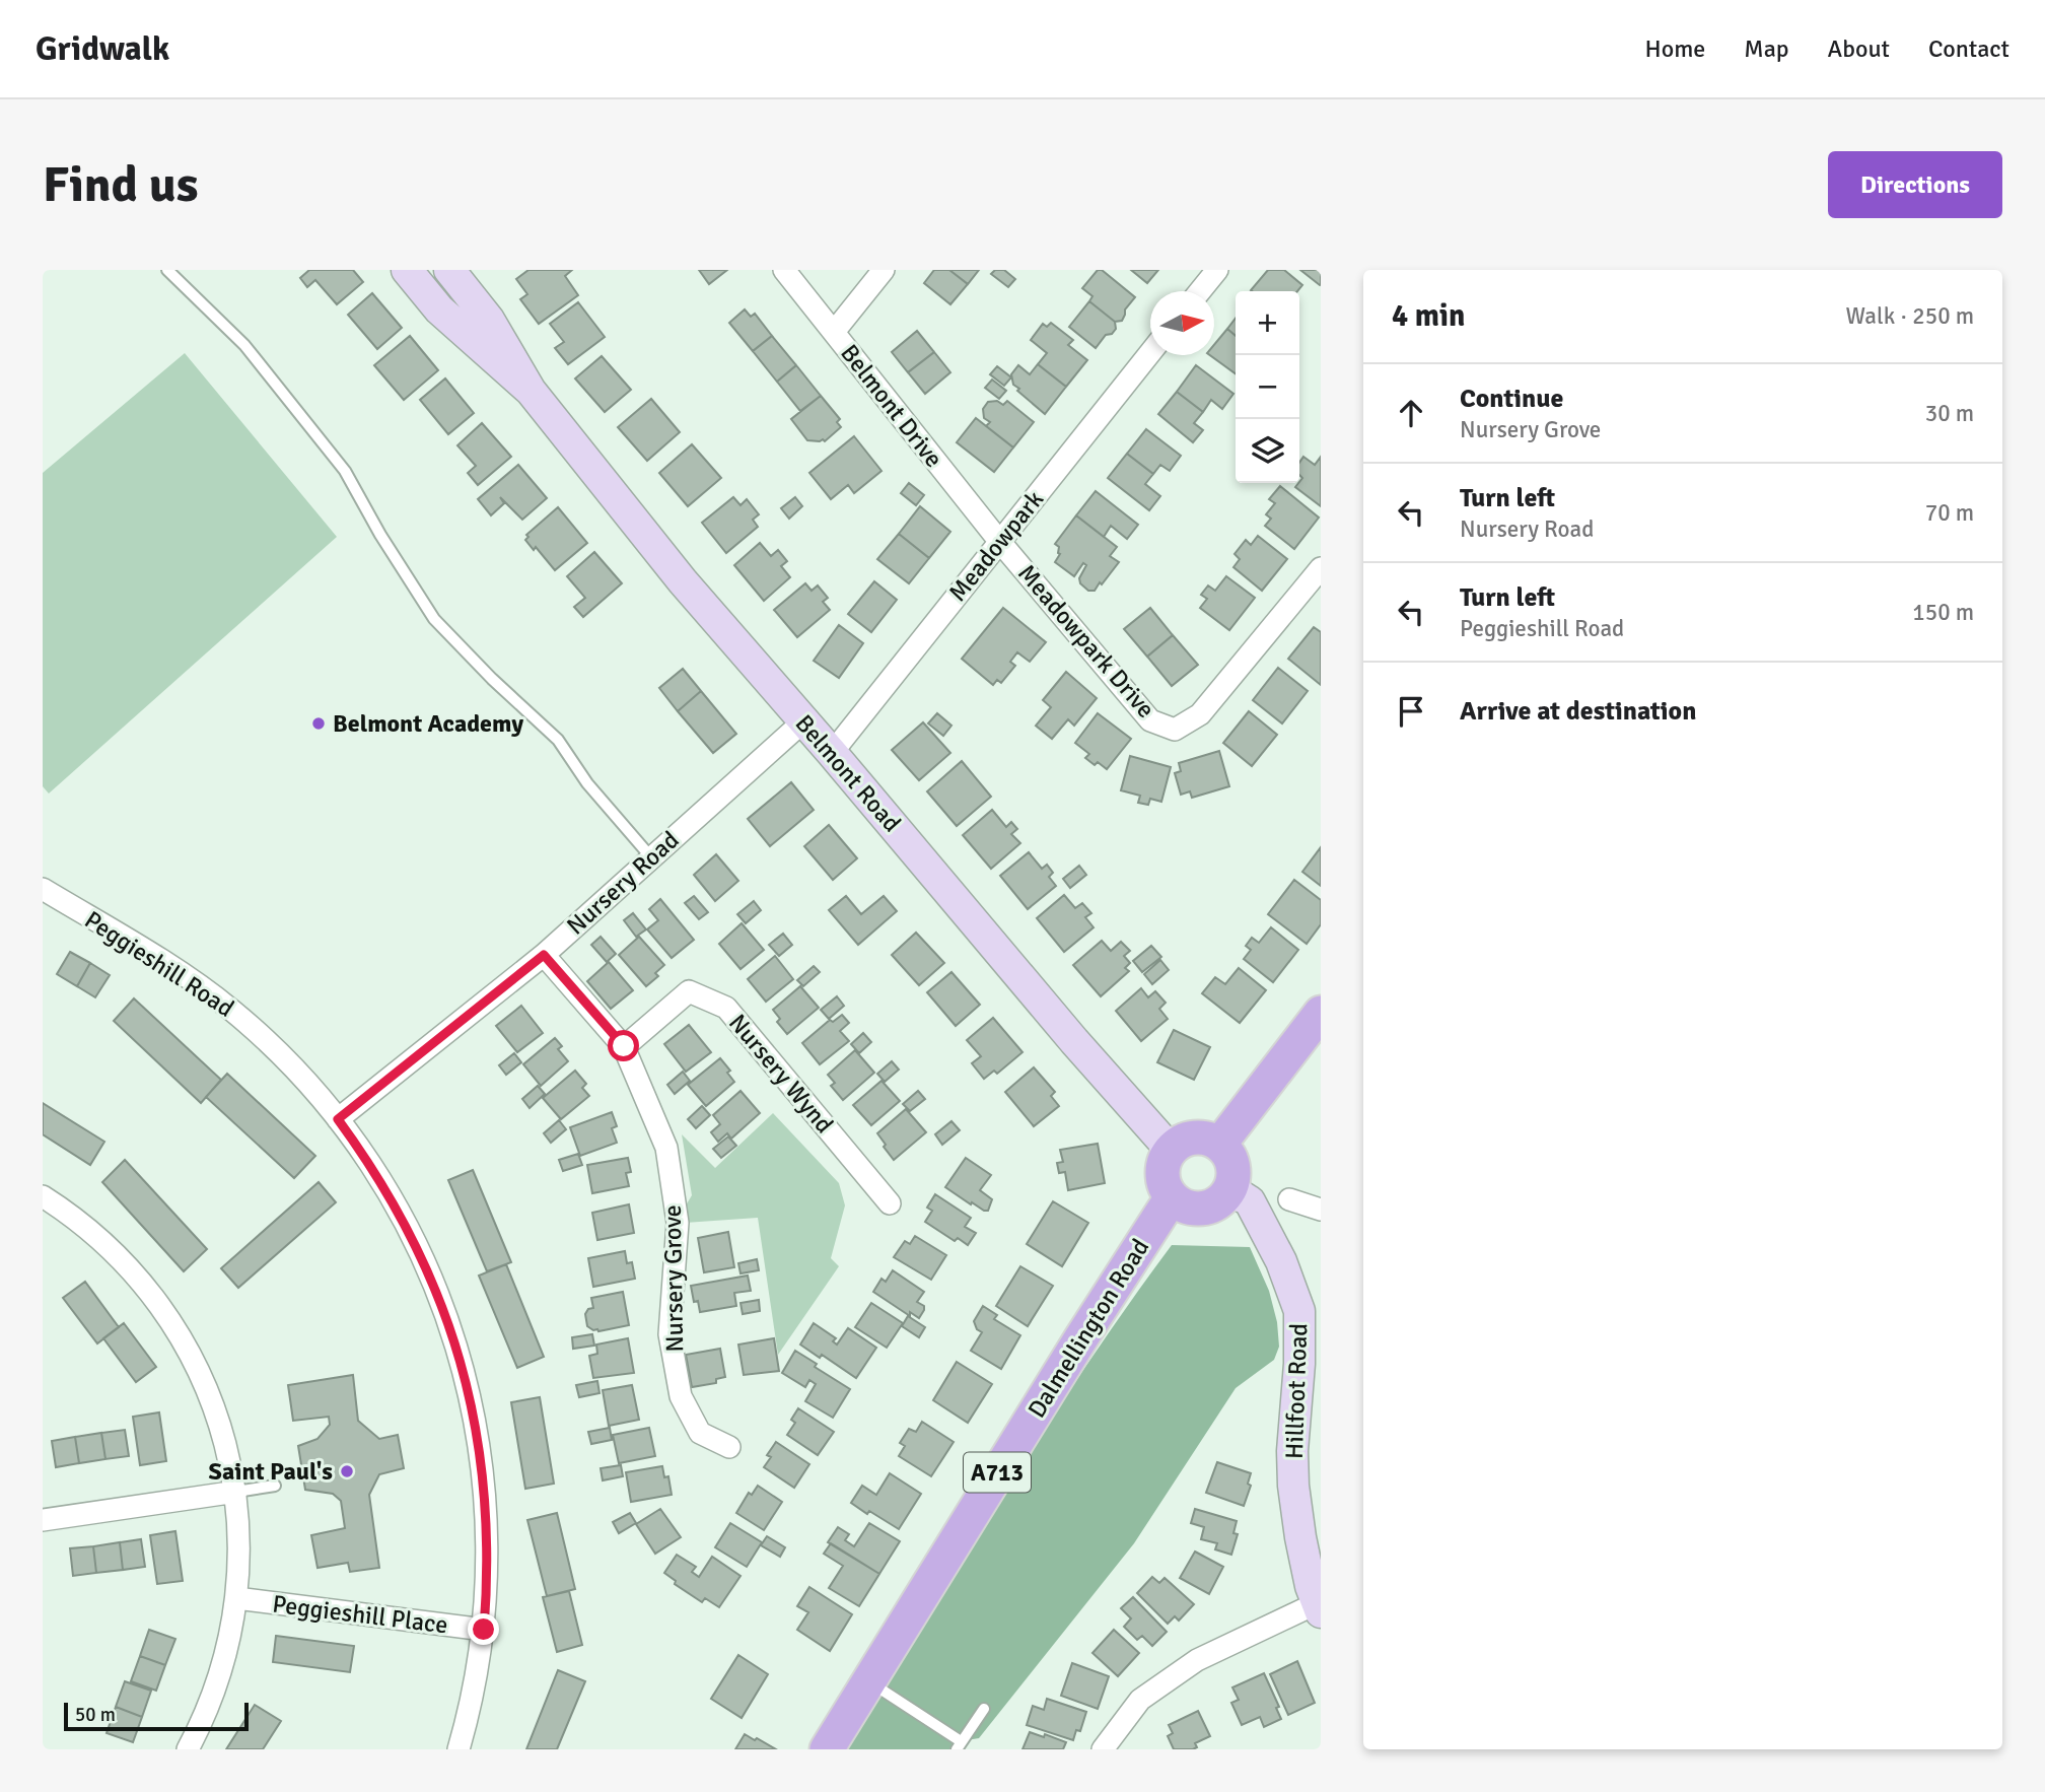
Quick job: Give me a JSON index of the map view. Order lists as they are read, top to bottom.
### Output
{
  "streets": {
    "main road": ["Dalmellington Road", "A713"],
    "street": [
      "Belmont Drive",
      "Meadowpark",
      "Meadowpark Drive",
      "Belmont Road",
      "Nursery Road",
      "Peggieshill Road",
      "Nursery Wynd",
      "Nursery Grove",
      "Hillfoot Road",
      "Peggieshill Place"
    ]
  },
  "crossings": [
    ["Belmont Drive", "Meadowpark"],
    ["Belmont Drive", "Meadowpark Drive"],
    ["Meadowpark", "Meadowpark Drive"],
    ["Meadowpark", "Belmont Road"],
    ["Belmont Road", "Nursery Road"],
    ["Belmont Road", "Dalmellington Road"],
    ["Belmont Road", "Hillfoot Road"],
    ["Nursery Road", "Peggieshill Road"],
    ["Nursery Road", "Nursery Grove"],
    ["Peggieshill Road", "Peggieshill Place"],
    ["Nursery Wynd", "Nursery Grove"],
    ["Dalmellington Road", "Hillfoot Road"]
  ],
  "places": ["Belmont Academy", "Saint Paul's"],
  "scale_bar": "50 m",
  "north": "right",
  "page": {
    "header": "Gridwalk",
    "nav": [
      "Home",
      "Map",
      "About",
      "Contact"
    ],
    "buttons": "Directions",
    "title": "Find us",
    "heading": ["4 min", "Walk · 250 m"],
    "map_buttons": ["+", "−"],
    "list": [
      ["Continue", "Nursery Grove", "30 m"],
      ["Turn left", "Nursery Road", "70 m"],
      ["Turn left", "Peggieshill Road", "150 m"],
      "Arrive at destination"
    ],
    "scale": "50 m"
  }
}
